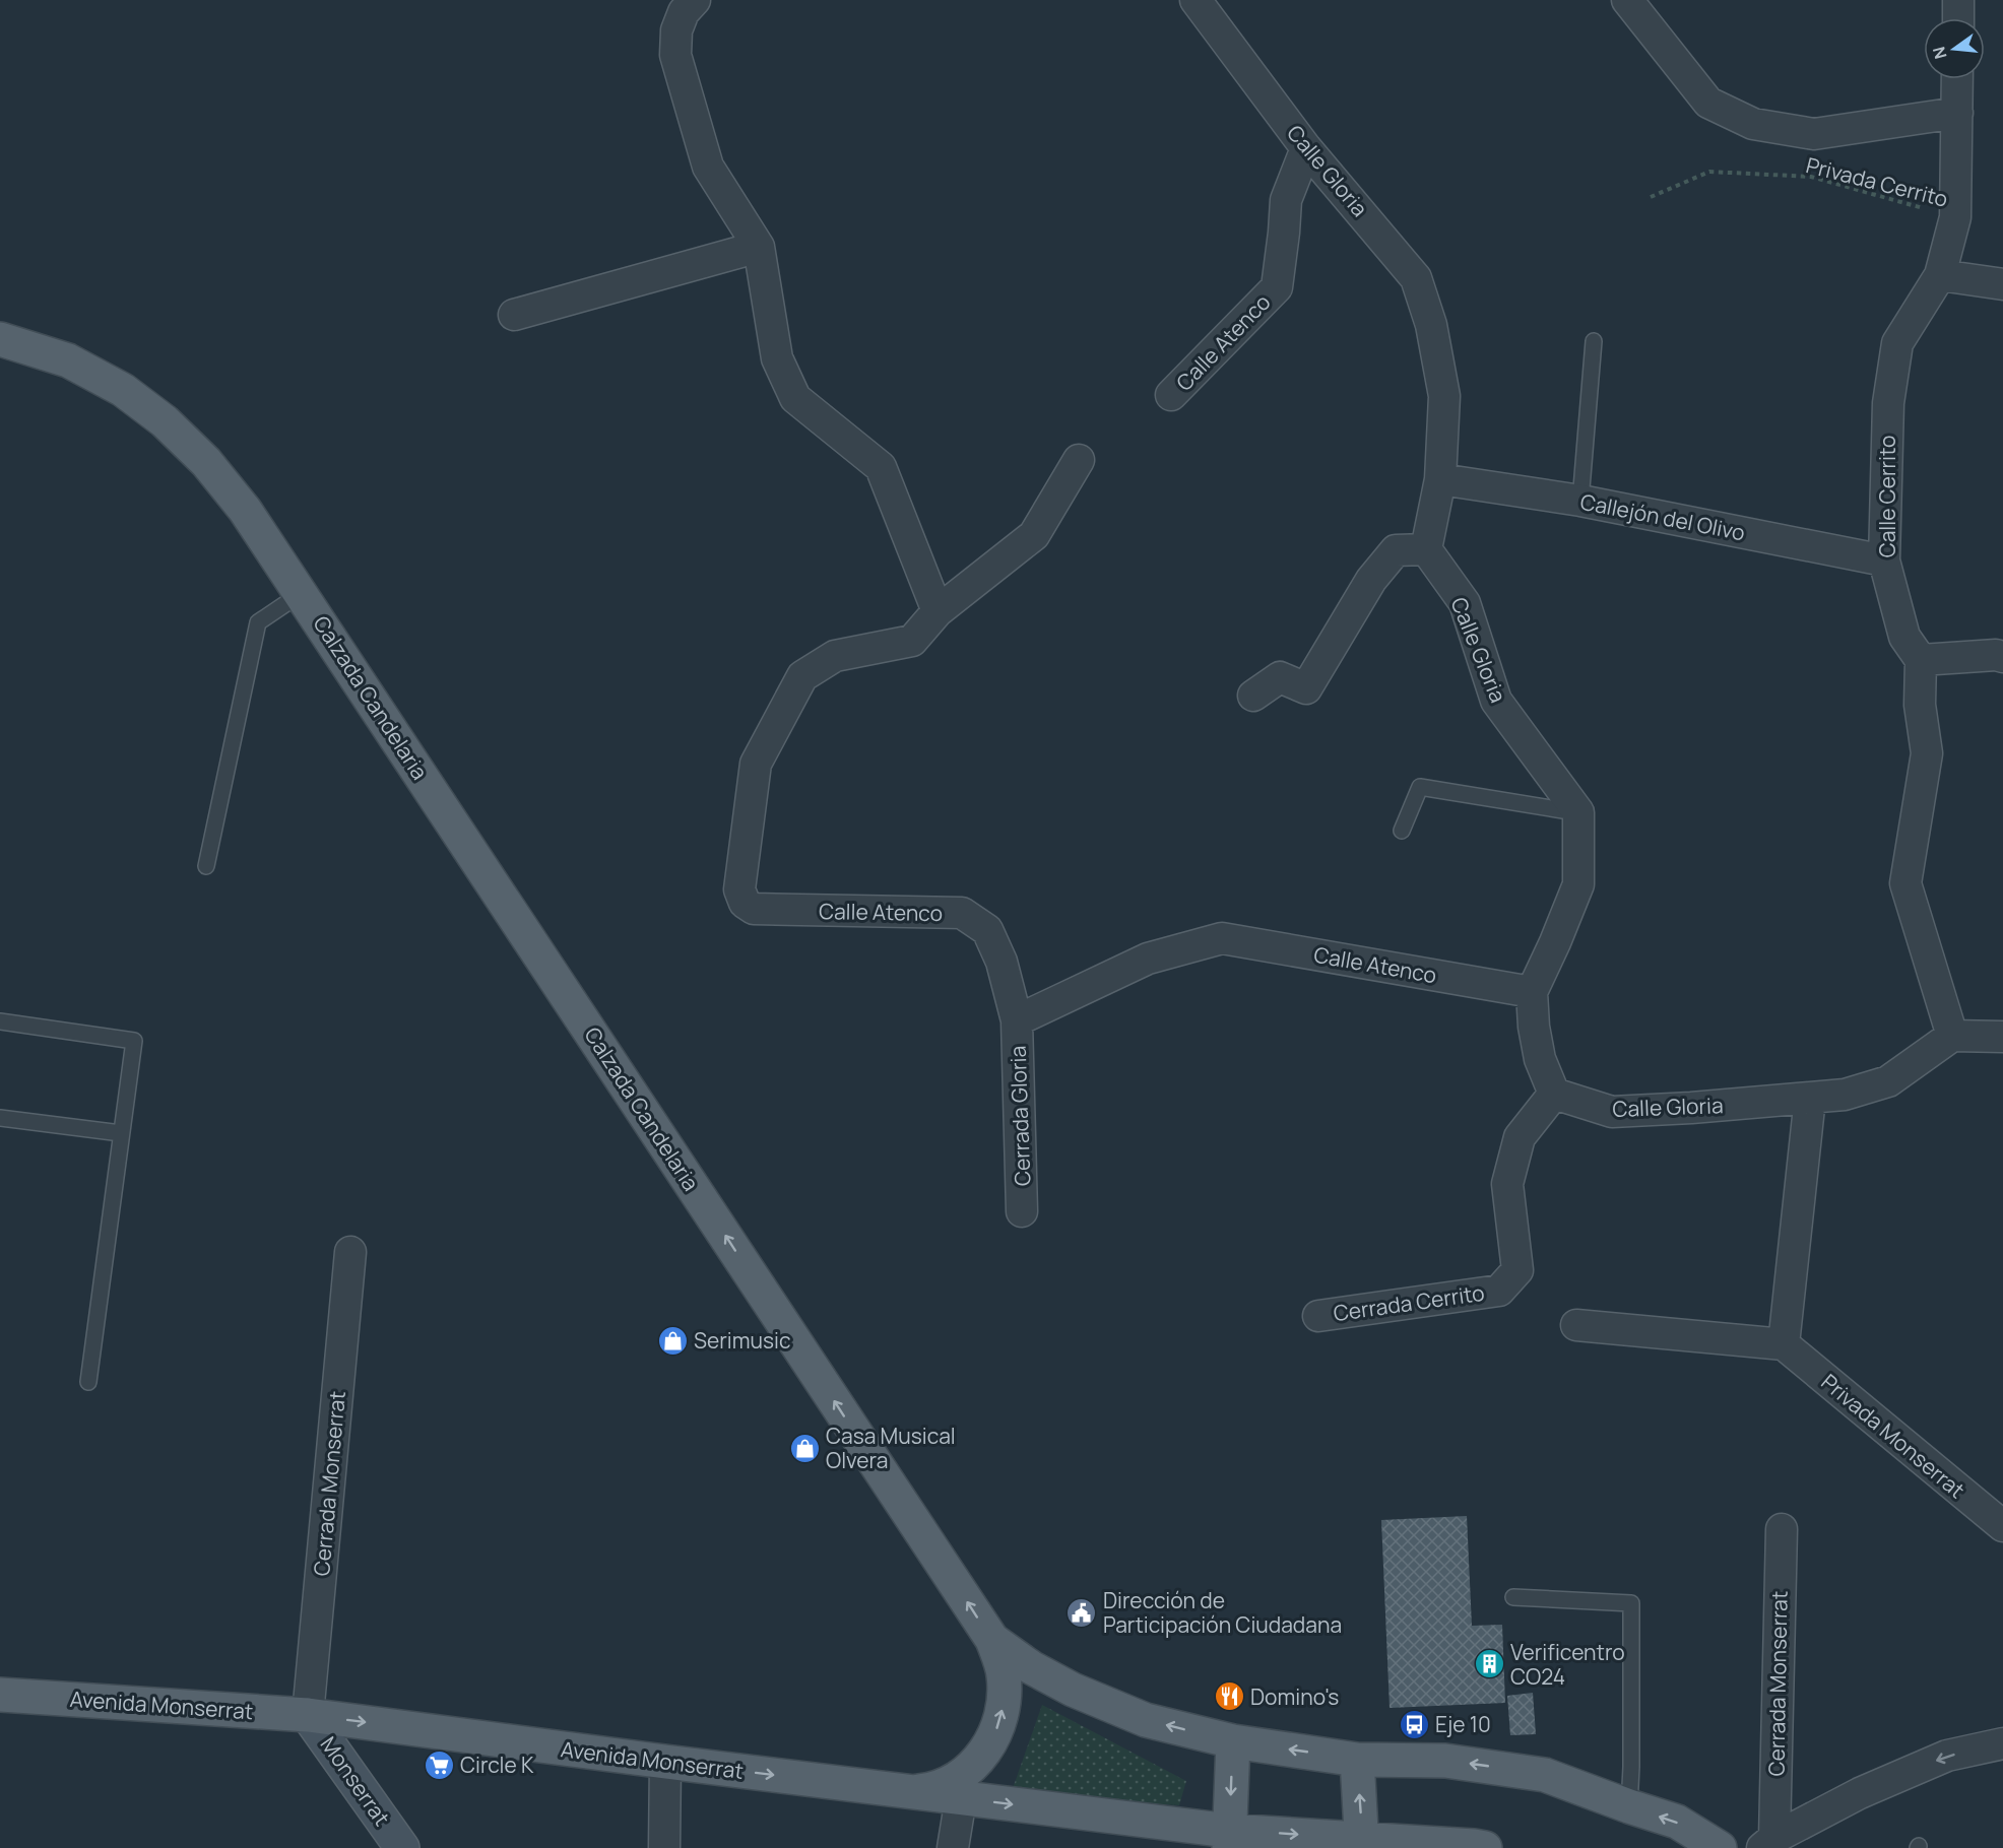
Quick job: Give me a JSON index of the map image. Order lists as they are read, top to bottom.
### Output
{
  "streets": {
    "main road": ["Calzada Candelaria", "Avenida Monserrat"],
    "street": [
      "Calle Gloria",
      "Calle Atenco",
      "Calle Cerrito",
      "Callejón del Olivo",
      "Cerrada Gloria",
      "Cerrada Cerrito",
      "Privada Monserrat",
      "Cerrada Monserrat",
      "Monserrat"
    ],
    "path": ["Privada Cerrito"]
  },
  "crossings": [
    ["Calle Gloria", "Calle Atenco"],
    ["Calle Gloria", "Callejón del Olivo"],
    ["Calle Gloria", "Cerrada Cerrito"],
    ["Privada Cerrito", "Calle Cerrito"],
    ["Calle Atenco", "Cerrada Gloria"],
    ["Calle Cerrito", "Callejón del Olivo"],
    ["Cerrada Monserrat", "Avenida Monserrat"],
    ["Cerrada Monserrat", "Monserrat"],
    ["Avenida Monserrat", "Monserrat"]
  ],
  "one_way": ["Calzada Candelaria", "Avenida Monserrat"],
  "places": {
    "shop": ["Serimusic", "Casa Musical Olvera"],
    "public building": ["Dirección de Participación Ciudadana"],
    "building": ["Verificentro CO24"],
    "restaurant": ["Domino's"],
    "bus stop": ["Eje 10"],
    "supermarket": ["Circle K"]
  },
  "north": "left"
}
